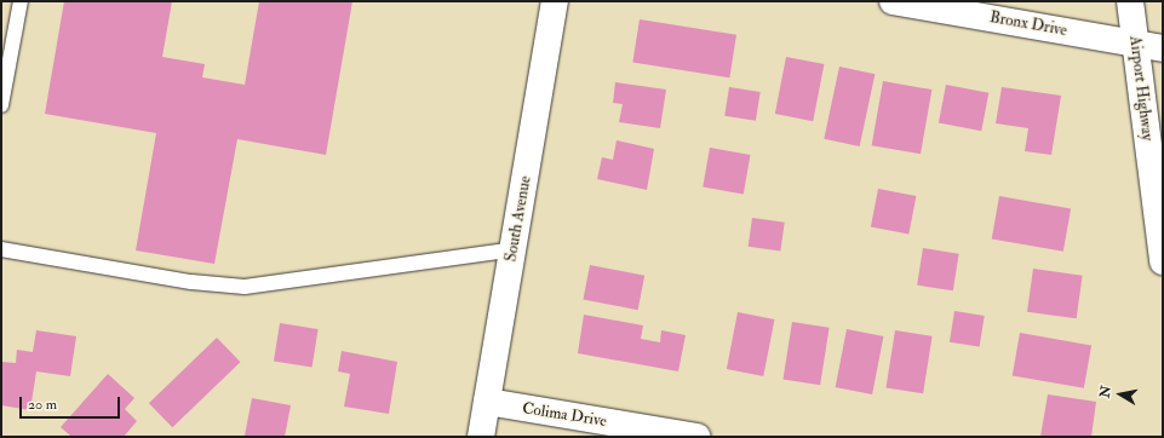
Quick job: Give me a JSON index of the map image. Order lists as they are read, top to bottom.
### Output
{
  "streets": {
    "street": [
      "Bronx Drive",
      "Airport Highway",
      "South Avenue",
      "Colima Drive"
    ]
  },
  "crossings": [
    ["Bronx Drive", "Airport Highway"],
    ["South Avenue", "Colima Drive"]
  ],
  "scale_bar": "20 m",
  "north": "left"
}
